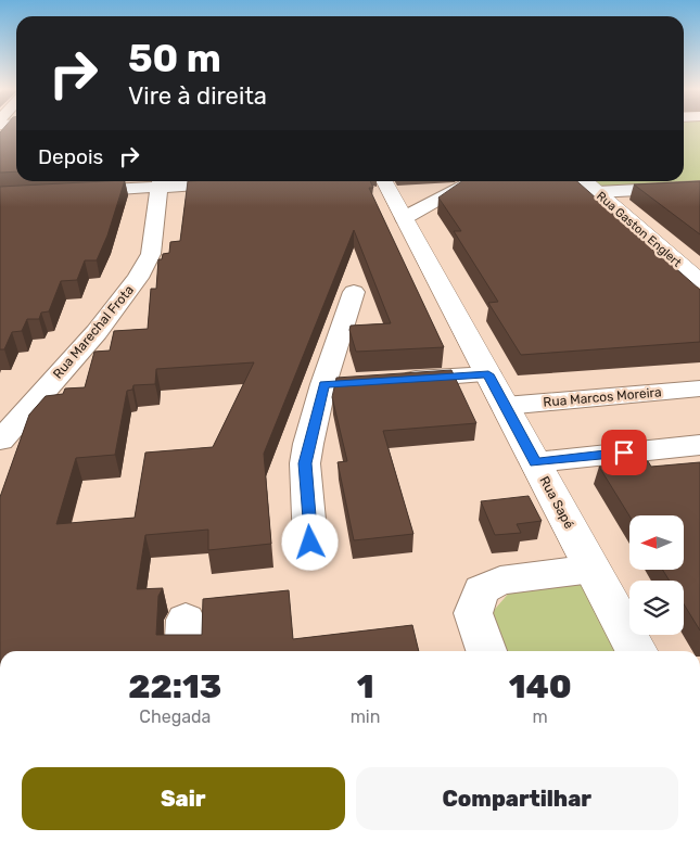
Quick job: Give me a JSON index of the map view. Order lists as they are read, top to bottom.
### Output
{
  "streets": {
    "street": [
      "Rua Gaston Englert",
      "Rua Marechal Frota",
      "Rua Marcos Moreira",
      "Rua Sapé"
    ]
  },
  "crossings": [
    ["Rua Marcos Moreira", "Rua Sapé"]
  ],
  "north": "left",
  "page": {
    "turn": ["50 m", "Vire à direita"],
    "then": "Depois",
    "eta": [
      "22:13",
      "Chegada",
      "1",
      "min",
      "140",
      "m"
    ],
    "buttons": ["Sair", "Compartilhar"]
  }
}
